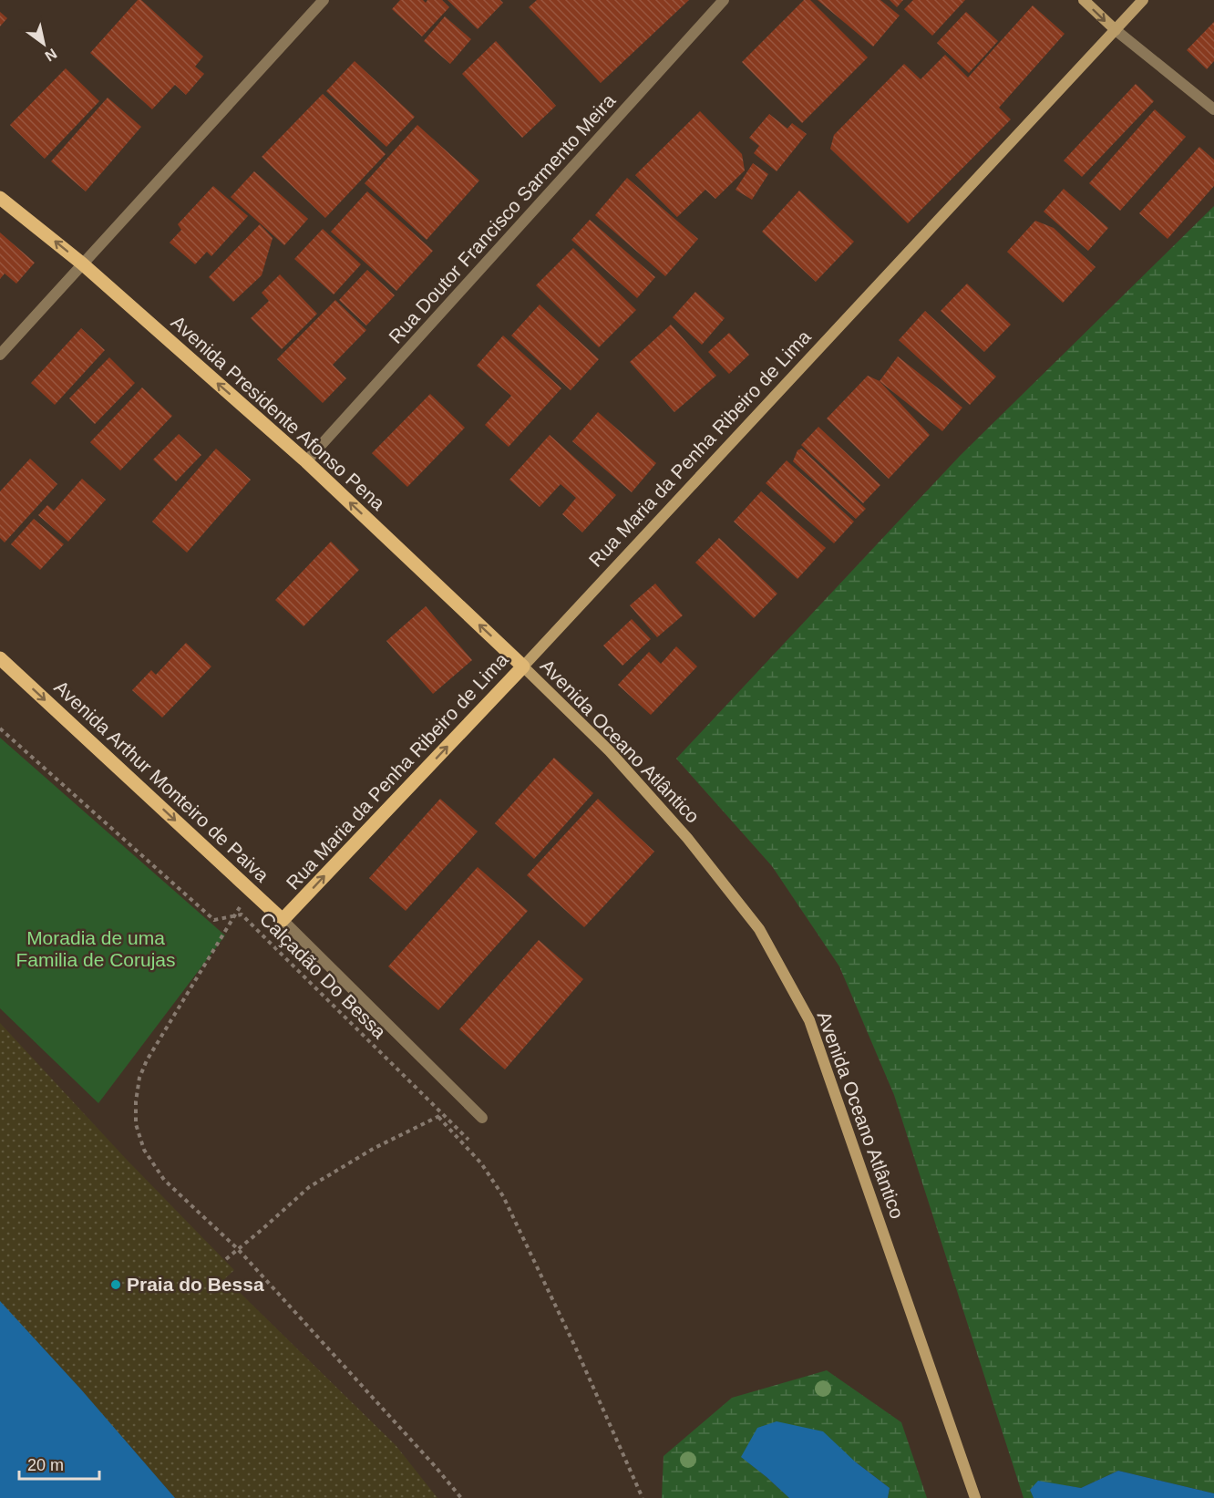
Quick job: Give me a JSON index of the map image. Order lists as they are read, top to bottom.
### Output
{
  "streets": {
    "main road": ["Avenida Presidente Afonso Pena", "Rua Maria da Penha Ribeiro de Lima", "Avenida Arthur Monteiro de Paiva"],
    "street": ["Rua Doutor Francisco Sarmento Meira", "Avenida Oceano Atlântico"],
    "path": ["Calçadão Do Bessa"]
  },
  "crossings": [
    ["Rua Doutor Francisco Sarmento Meira", "Avenida Presidente Afonso Pena"],
    ["Avenida Presidente Afonso Pena", "Rua Maria da Penha Ribeiro de Lima"],
    ["Avenida Presidente Afonso Pena", "Avenida Oceano Atlântico"],
    ["Rua Maria da Penha Ribeiro de Lima", "Avenida Oceano Atlântico"],
    ["Rua Maria da Penha Ribeiro de Lima", "Avenida Arthur Monteiro de Paiva"]
  ],
  "one_way": ["Avenida Presidente Afonso Pena", "Avenida Arthur Monteiro de Paiva"],
  "parks": ["Moradia de uma Familia de Corujas"],
  "places": ["Praia do Bessa"],
  "scale_bar": "20 m",
  "north": "bottom right"
}
